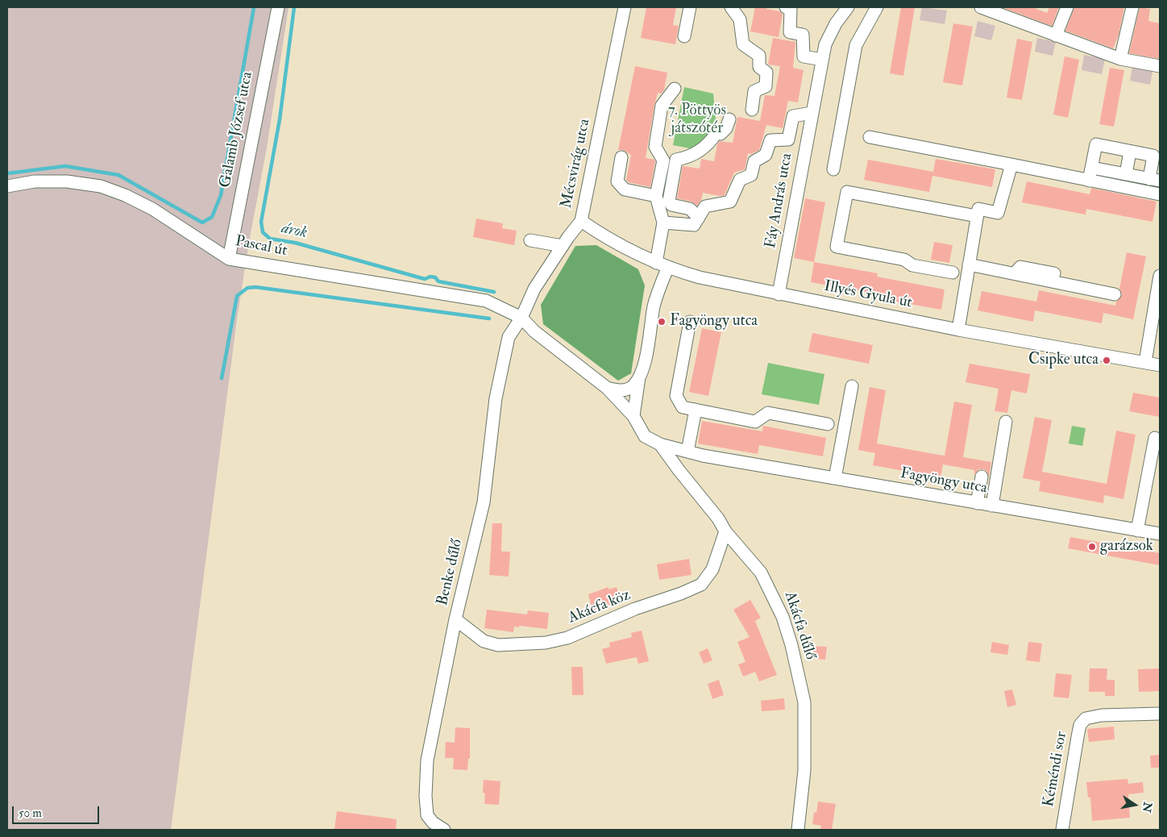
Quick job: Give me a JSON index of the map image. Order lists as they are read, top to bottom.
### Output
{
  "streets": {
    "street": [
      "Galamb József utca",
      "Mécsvirág utca",
      "Fáy András utca",
      "Pascal út",
      "Illyés Gyula út",
      "Fagyöngy utca",
      "Benke dűlő",
      "Akácfa köz",
      "Akácfa dűlő",
      "Kéméndi sor"
    ]
  },
  "crossings": [
    ["Galamb József utca", "Pascal út"],
    ["Mécsvirág utca", "Pascal út"],
    ["Mécsvirág utca", "Illyés Gyula út"],
    ["Mécsvirág utca", "Fagyöngy utca"],
    ["Mécsvirág utca", "Benke dűlő"],
    ["Fáy András utca", "Illyés Gyula út"],
    ["Pascal út", "Fagyöngy utca"],
    ["Pascal út", "Benke dűlő"],
    ["Fagyöngy utca", "Benke dűlő"],
    ["Fagyöngy utca", "Akácfa dűlő"],
    ["Benke dűlő", "Akácfa köz"],
    ["Akácfa köz", "Akácfa dűlő"]
  ],
  "water": ["árok"],
  "parks": ["7. Pöttyös játszótér"],
  "places": ["Fagyöngy utca", "Csipke utca", "garázsok"],
  "scale_bar": "50 m",
  "north": "right"
}
